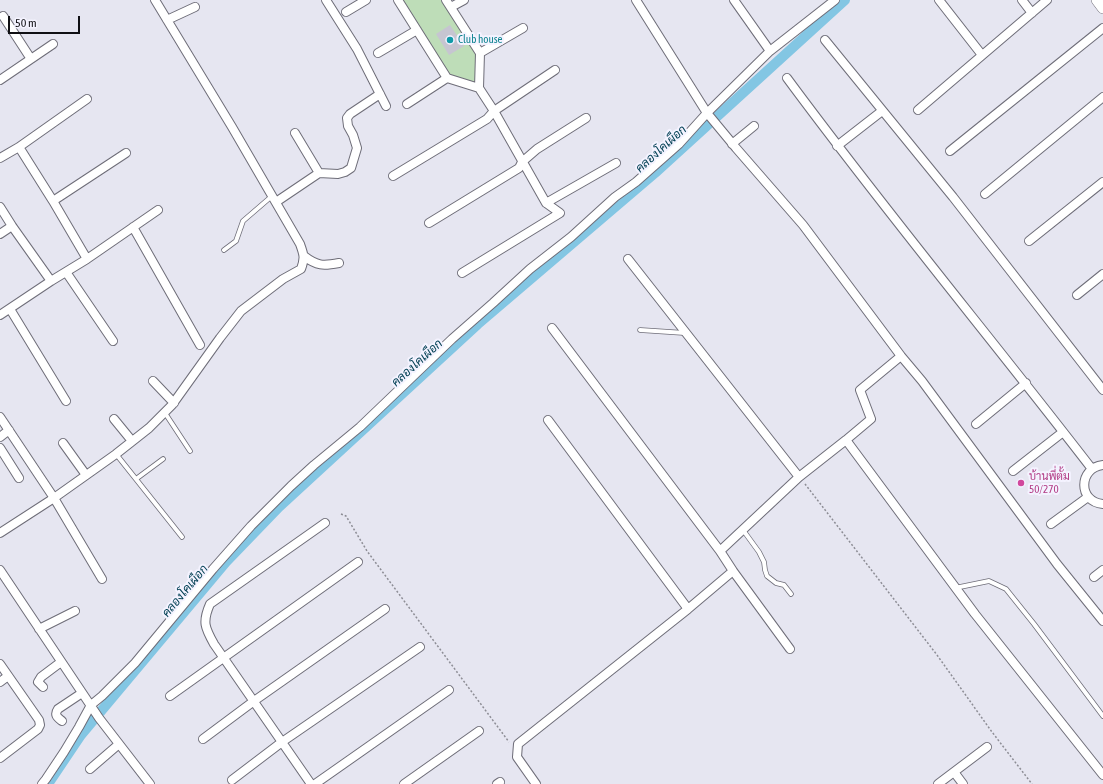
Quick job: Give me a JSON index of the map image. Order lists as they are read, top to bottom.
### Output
{
  "water": ["คลองโคเผือก"],
  "places": ["Club house", "บ้านพี่ตั้ม 50/270"],
  "scale_bar": "50 m"
}
